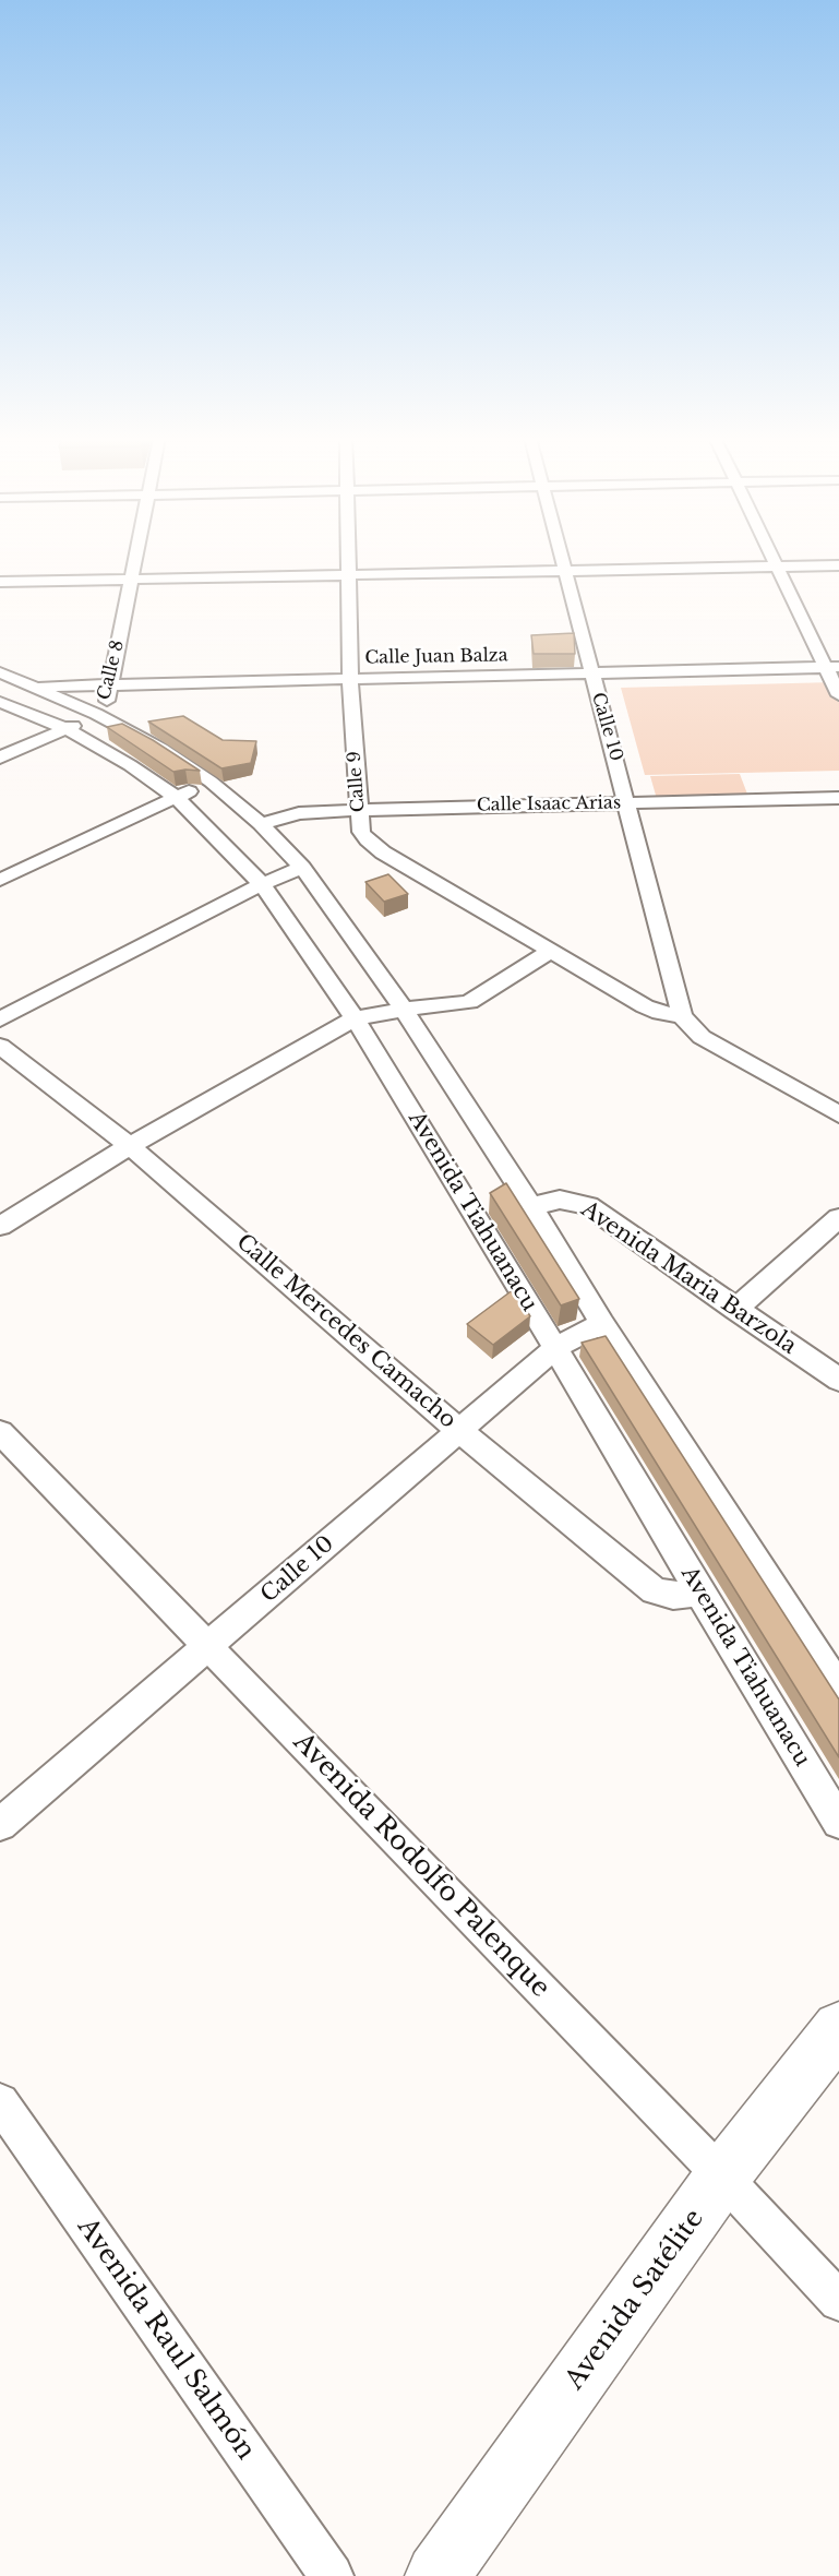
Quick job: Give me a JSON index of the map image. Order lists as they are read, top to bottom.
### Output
{
  "streets": {
    "main road": ["Avenida Satélite"],
    "street": [
      "Calle Juan Balza",
      "Calle 8",
      "Calle 10",
      "Calle 9",
      "Calle Isaac Arias",
      "Avenida Tiahuanacu",
      "Avenida Maria Barzola",
      "Calle Mercedes Camacho",
      "Avenida Rodolfo Palenque",
      "Avenida Raul Salmón"
    ]
  },
  "crossings": [
    ["Calle Juan Balza", "Calle 8"],
    ["Calle Juan Balza", "Calle 10"],
    ["Calle Juan Balza", "Calle 9"],
    ["Calle 8", "Avenida Tiahuanacu"],
    ["Calle 10", "Calle 9"],
    ["Calle 10", "Calle Isaac Arias"],
    ["Calle 10", "Avenida Tiahuanacu"],
    ["Calle 10", "Calle Mercedes Camacho"],
    ["Calle 10", "Avenida Rodolfo Palenque"],
    ["Calle 9", "Calle Isaac Arias"],
    ["Avenida Tiahuanacu", "Calle Mercedes Camacho"],
    ["Avenida Rodolfo Palenque", "Avenida Satélite"]
  ]
}
